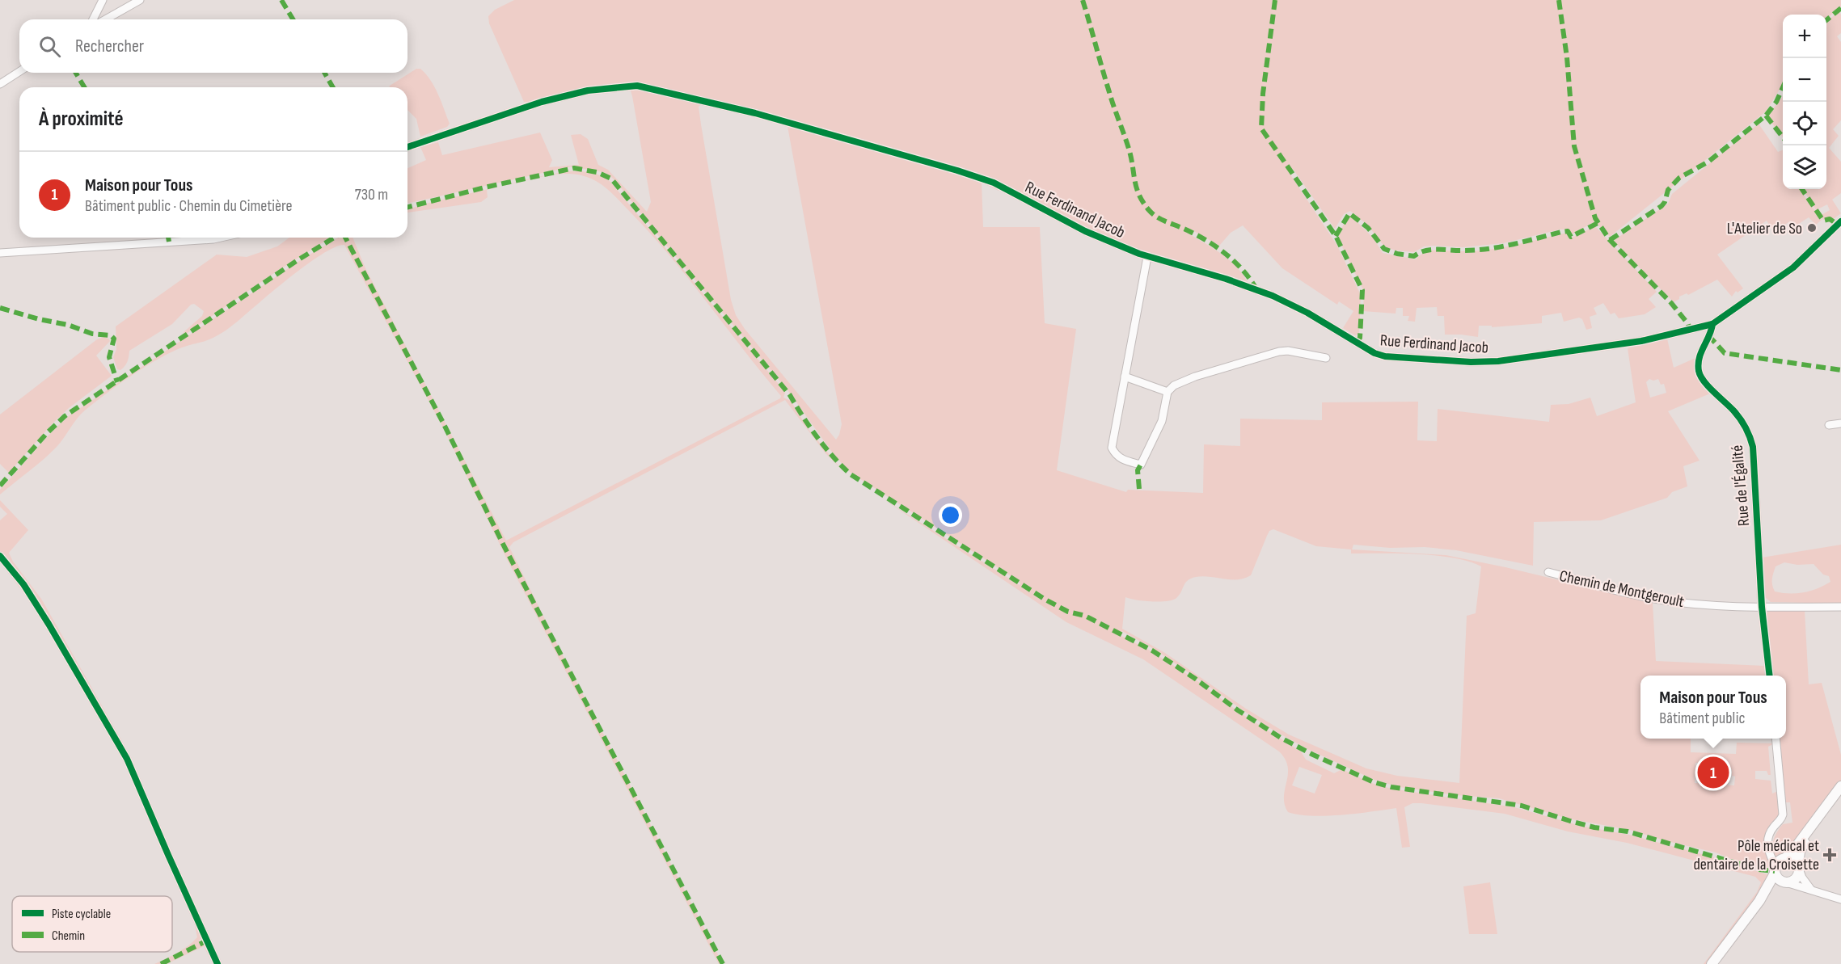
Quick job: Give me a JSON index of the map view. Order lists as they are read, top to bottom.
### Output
{
  "streets": {
    "street": ["Rue Ferdinand Jacob", "Rue de l'Égalité", "Chemin de Montgeroult"]
  },
  "crossings": [
    ["Rue Ferdinand Jacob", "Rue de l'Égalité"],
    ["Rue de l'Égalité", "Chemin de Montgeroult"]
  ],
  "places": {
    "other": ["L'Atelier de So"],
    "health": ["Pôle médical et dentaire de la Croisette"]
  },
  "legend": ["Piste cyclable", "Chemin"],
  "page": {
    "map_buttons": ["+", "−"],
    "search": "Rechercher",
    "heading": "À proximité",
    "list": [
      {
        "mark": "1",
        "name": "Maison pour Tous",
        "note": "Bâtiment public · Chemin du Cimetière",
        "value": "730 m"
      }
    ],
    "popup": ["Maison pour Tous", "Bâtiment public"],
    "pins": "1"
  }
}
